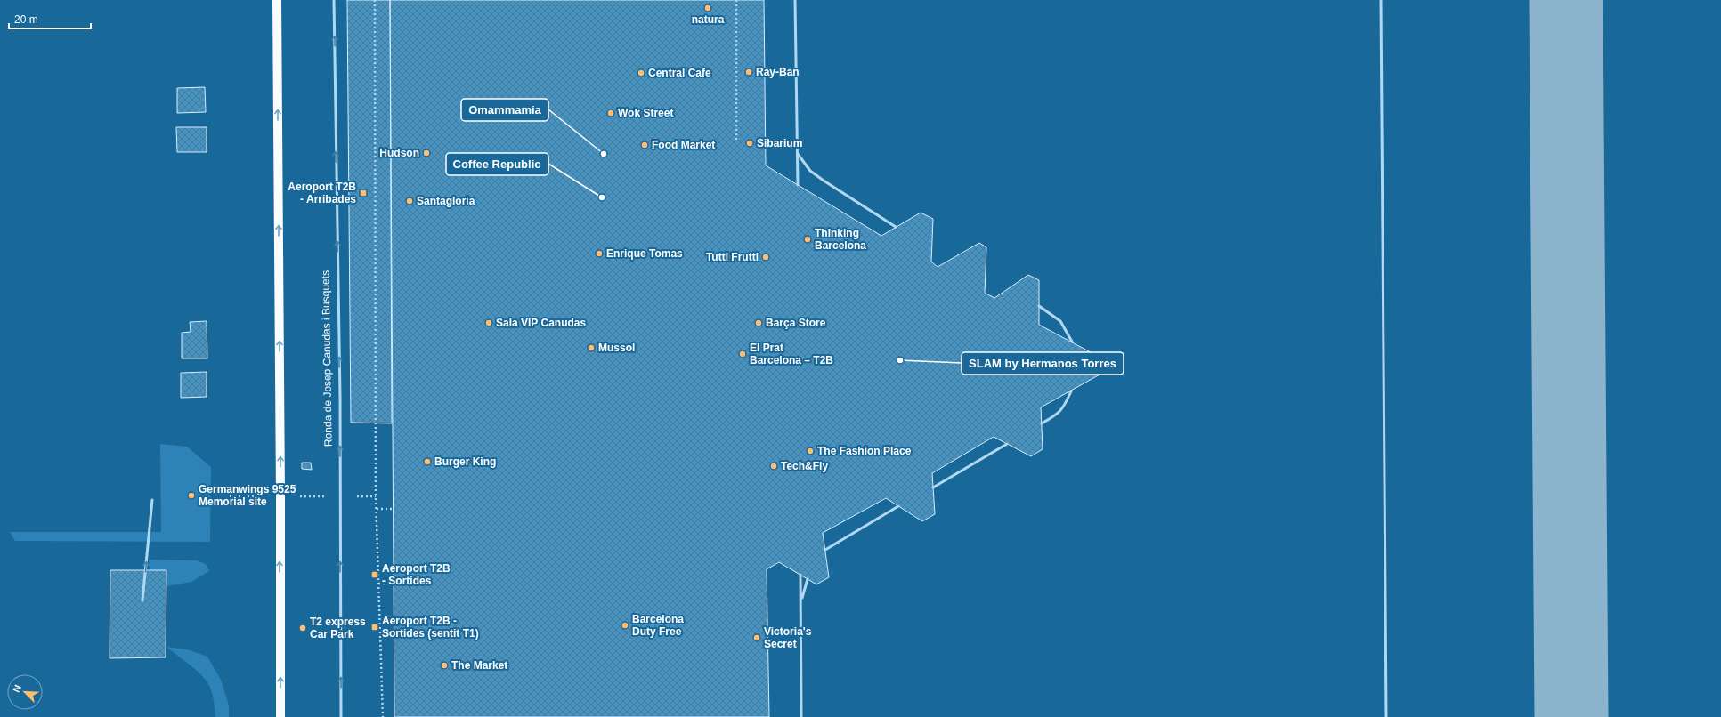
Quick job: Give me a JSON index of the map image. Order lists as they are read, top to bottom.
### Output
{
  "streets": {
    "lane": ["Ronda de Josep Canudas i Busquets"]
  },
  "one_way": ["Ronda de Josep Canudas i Busquets"],
  "places": {
    "other": [
      "natura",
      "Ray-Ban",
      "Central Cafe",
      "Wok Street",
      "Sibarium",
      "Food Market",
      "Hudson",
      "Omammamia",
      "Coffee Republic",
      "Santagloria",
      "Thinking Barcelona",
      "Enrique Tomas",
      "Tutti Frutti",
      "Sala VIP Canudas",
      "Barça Store",
      "Mussol",
      "El Prat Barcelona – T2B",
      "SLAM by Hermanos Torres",
      "The Fashion Place",
      "Burger King",
      "Tech&Fly",
      "Germanwings 9525 Memorial site",
      "Barcelona Duty Free",
      "T2 express Car Park",
      "Victoria's Secret",
      "The Market"
    ],
    "transit": ["Aeroport T2B - Arribades", "Aeroport T2B - Sortides", "Aeroport T2B - Sortides (sentit T1)"]
  },
  "scale_bar": "20 m",
  "north": "top left"
}
